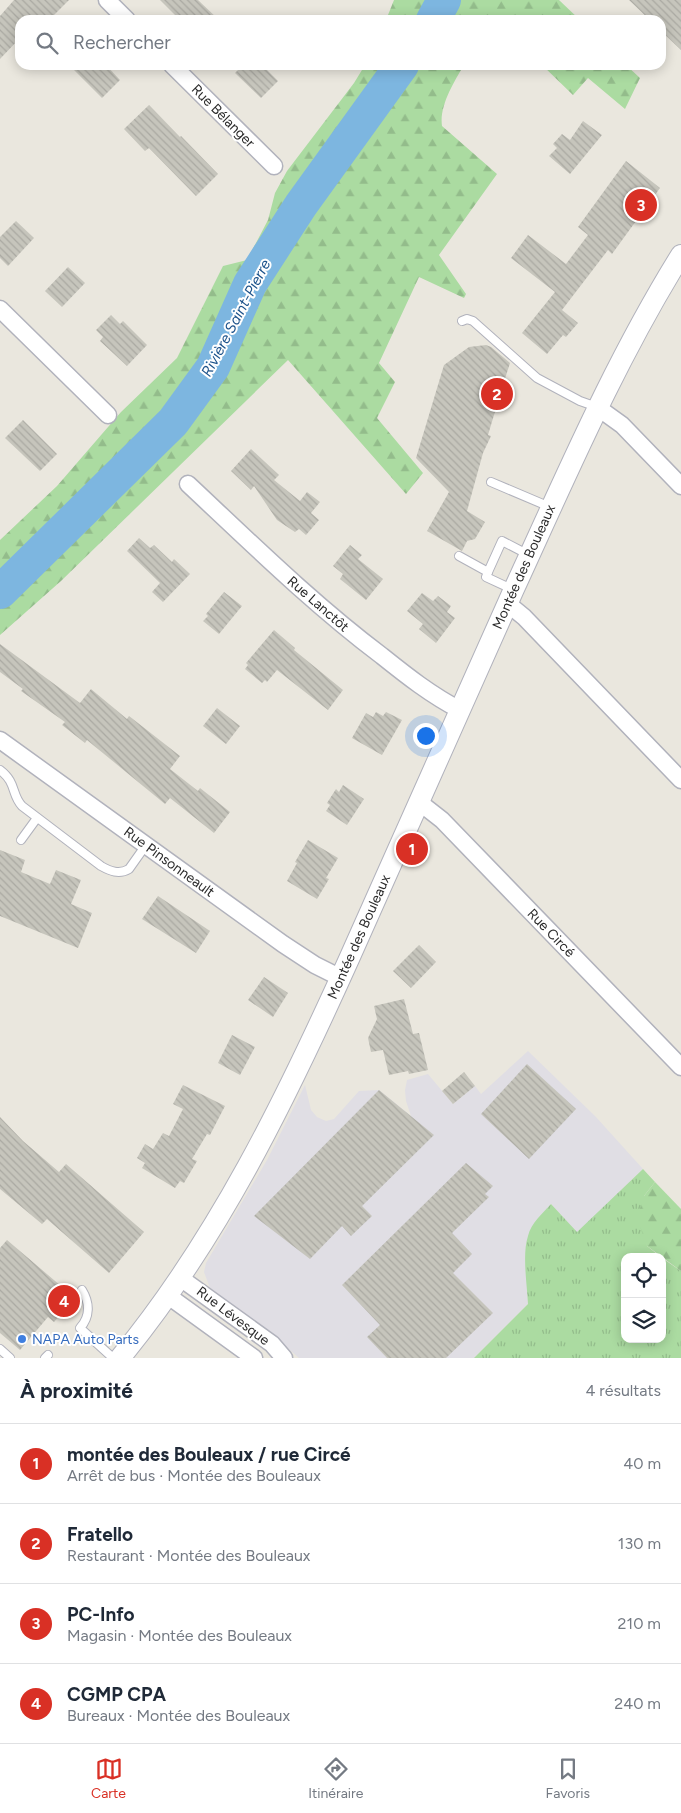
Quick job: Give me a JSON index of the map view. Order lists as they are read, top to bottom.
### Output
{
  "streets": {
    "street": [
      "Rue Bélanger",
      "Montée des Bouleaux",
      "Rue Lanctôt",
      "Rue Pinsonneault",
      "Rue Circé",
      "Rue Lévesque"
    ]
  },
  "crossings": [
    ["Montée des Bouleaux", "Rue Lanctôt"],
    ["Montée des Bouleaux", "Rue Pinsonneault"],
    ["Montée des Bouleaux", "Rue Circé"],
    ["Montée des Bouleaux", "Rue Lévesque"]
  ],
  "water": ["Rivière Saint-Pierre"],
  "places": ["NAPA Auto Parts"],
  "page": {
    "search": "Rechercher",
    "pins": [
      "3",
      "2",
      "1",
      "4"
    ],
    "heading": ["À proximité", "4 résultats"],
    "list": [
      {
        "mark": "1",
        "name": "montée des Bouleaux / rue Circé",
        "note": "Arrêt de bus · Montée des Bouleaux",
        "value": "40 m"
      },
      {
        "mark": "2",
        "name": "Fratello",
        "note": "Restaurant · Montée des Bouleaux",
        "value": "130 m"
      },
      {
        "mark": "3",
        "name": "PC-Info",
        "note": "Magasin · Montée des Bouleaux",
        "value": "210 m"
      },
      {
        "mark": "4",
        "name": "CGMP CPA",
        "note": "Bureaux · Montée des Bouleaux",
        "value": "240 m"
      }
    ],
    "nav": ["Carte", "Itinéraire", "Favoris"]
  }
}
